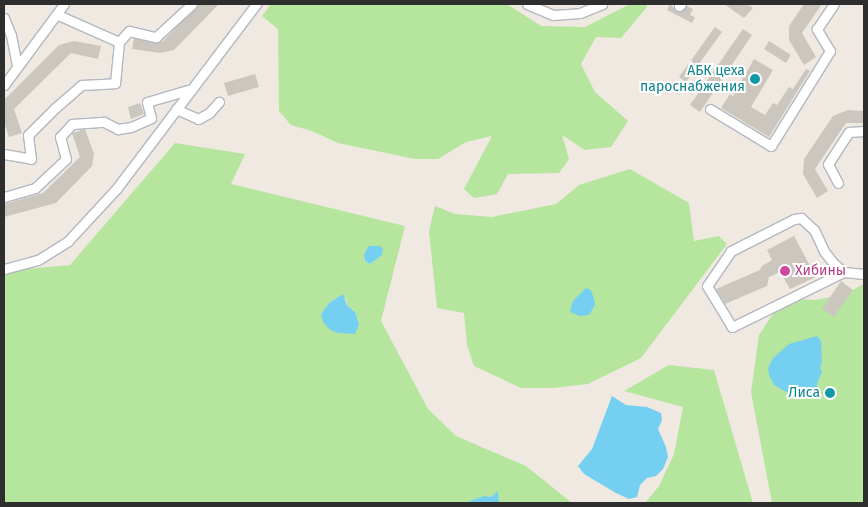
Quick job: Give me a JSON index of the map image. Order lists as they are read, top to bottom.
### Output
{
  "places": ["АБК цеха пароснабжения", "Хибины", "Лиса"]
}
